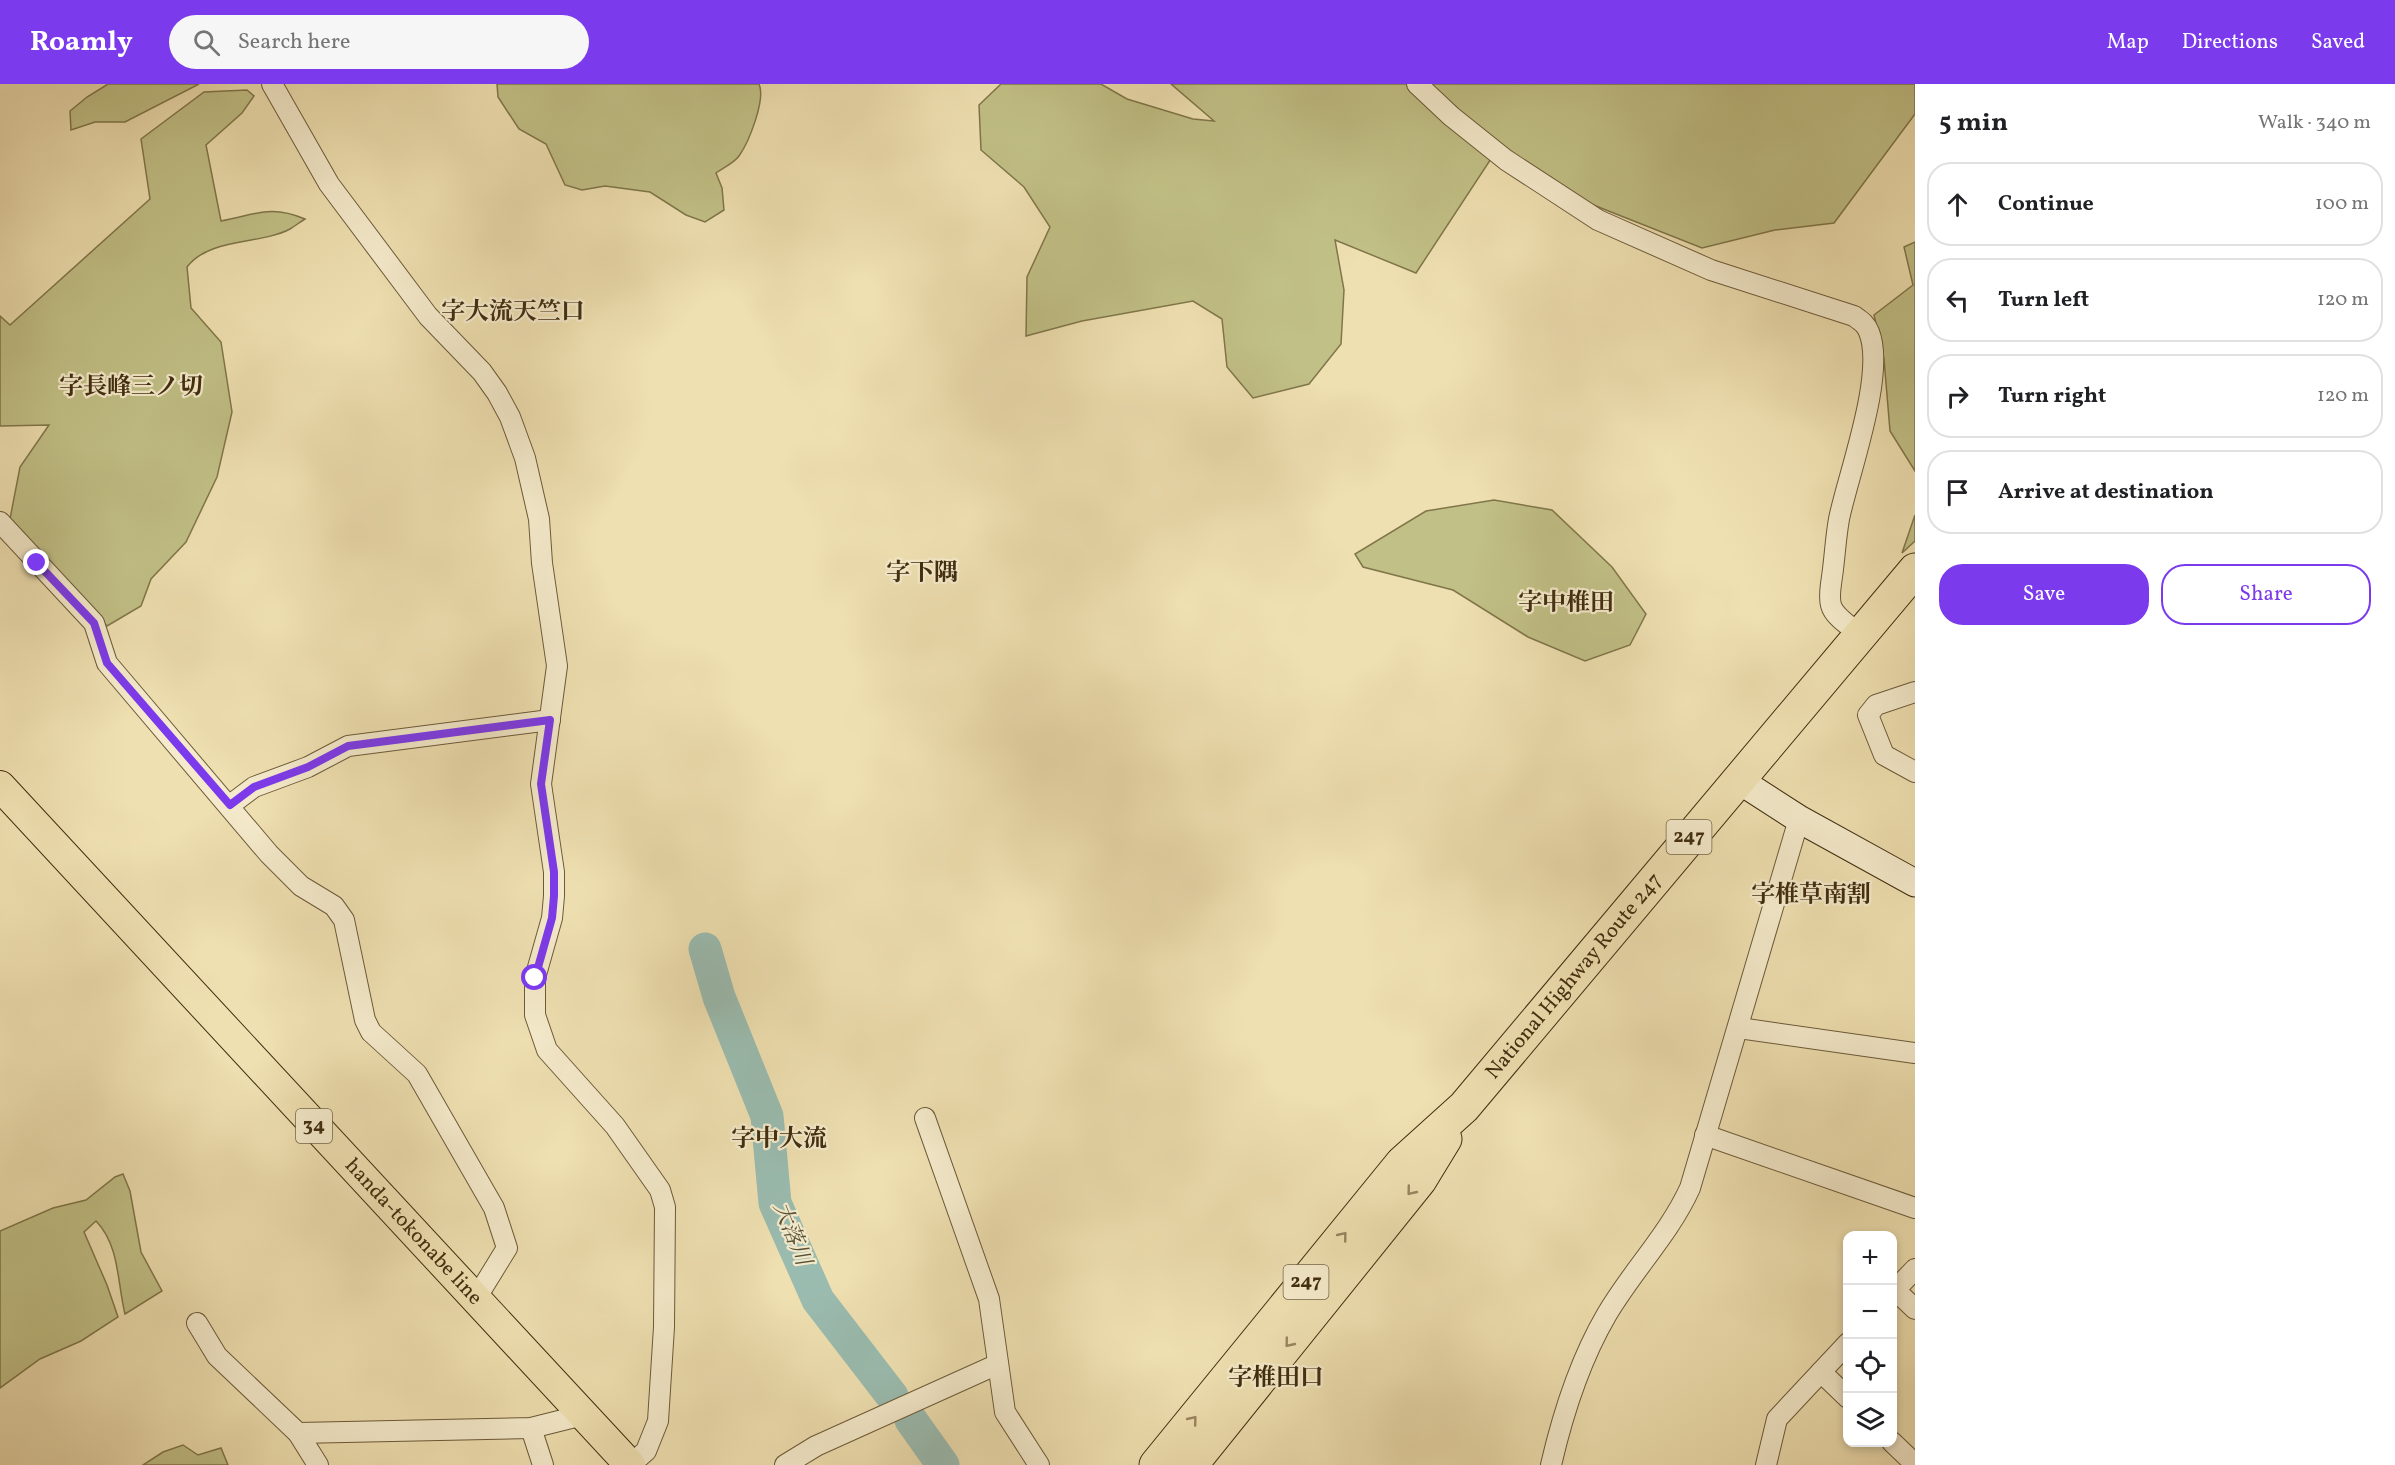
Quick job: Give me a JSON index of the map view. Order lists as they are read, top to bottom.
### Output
{
  "streets": {
    "highway": ["247", "National Highway Route 247"],
    "main road": ["34", "handa-tokonabe line"]
  },
  "districts": [
    "字大流天竺口",
    "字長峰三ノ切",
    "字下隅",
    "字中椎田",
    "字椎草南割",
    "字中大流",
    "字椎田口"
  ],
  "water": ["大落川"],
  "page": {
    "header": "Roamly",
    "search": "Search here",
    "nav": ["Map", "Directions", "Saved"],
    "heading": ["5 min", "Walk · 340 m"],
    "list": [
      ["Continue", "100 m"],
      ["Turn left", "120 m"],
      ["Turn right", "120 m"],
      "Arrive at destination"
    ],
    "buttons": ["Save", "Share"],
    "map_buttons": ["+", "−"]
  }
}
